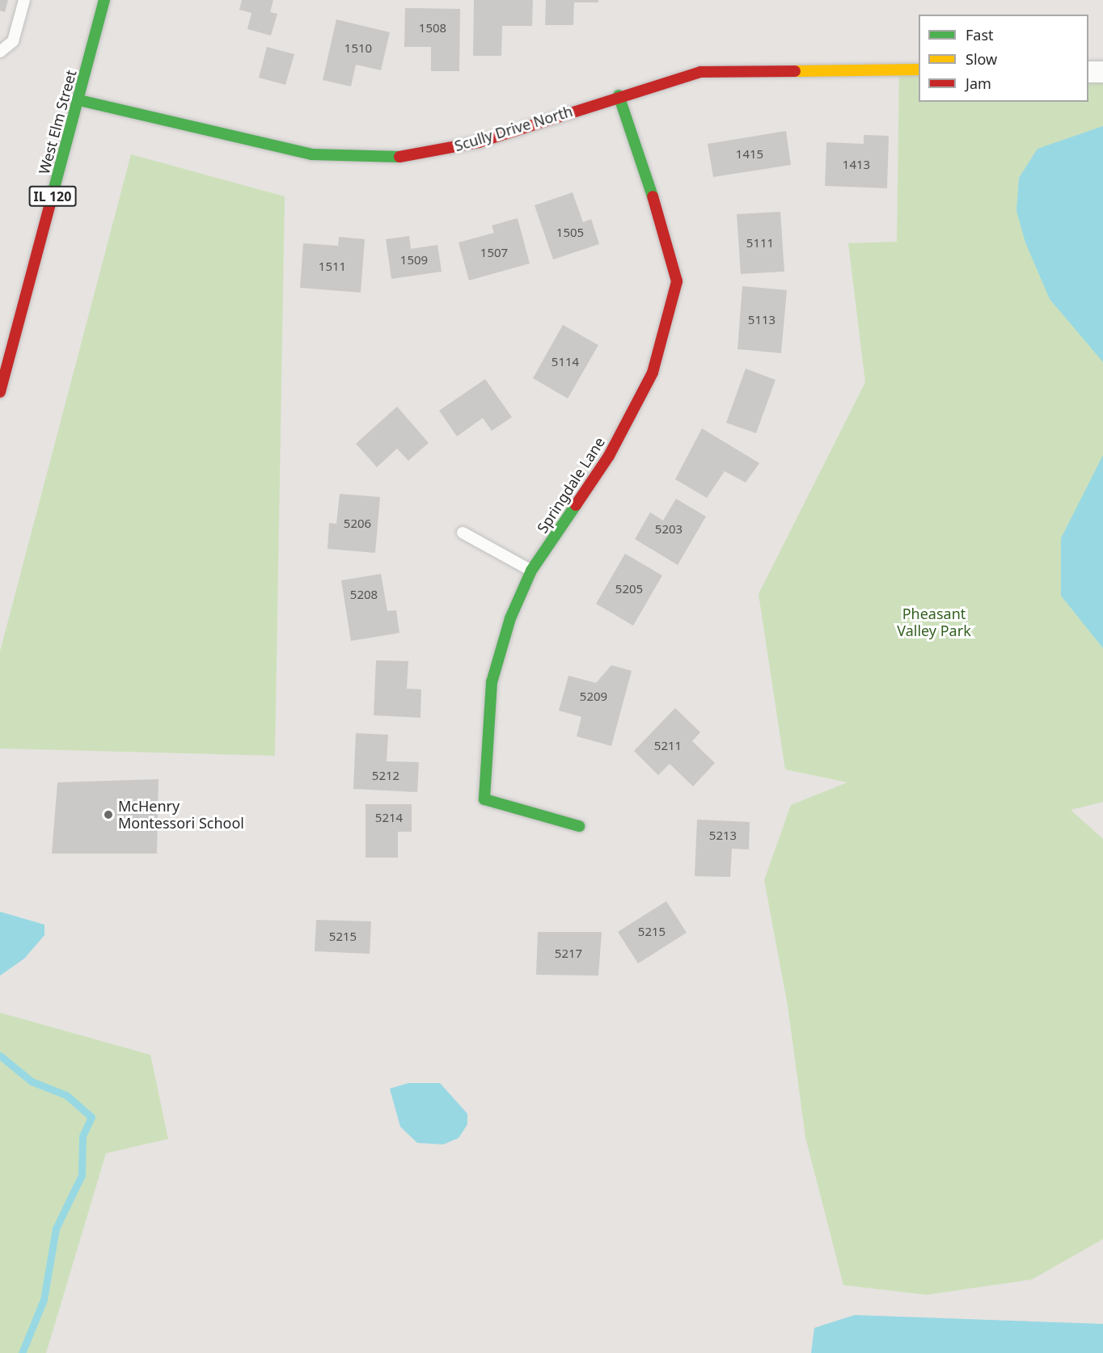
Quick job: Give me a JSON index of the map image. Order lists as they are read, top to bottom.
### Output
{
  "streets": {
    "street": [
      "West Elm Street",
      "Scully Drive North",
      "IL 120",
      "Springdale Lane"
    ]
  },
  "crossings": [
    ["West Elm Street", "Scully Drive North"],
    ["Scully Drive North", "Springdale Lane"]
  ],
  "parks": ["Pheasant Valley Park"],
  "places": ["McHenry Montessori School"],
  "house_numbers": [
    "1508",
    "1510",
    "1415",
    "1413",
    "1505",
    "5111",
    "1507",
    "1509",
    "1511",
    "5113",
    "5114",
    "5206",
    "5203",
    "5205",
    "5208",
    "5209",
    "5211",
    "5212",
    "5214",
    "5213",
    "5215",
    "5215",
    "5217"
  ],
  "legend": ["Fast", "Slow", "Jam"]
}
